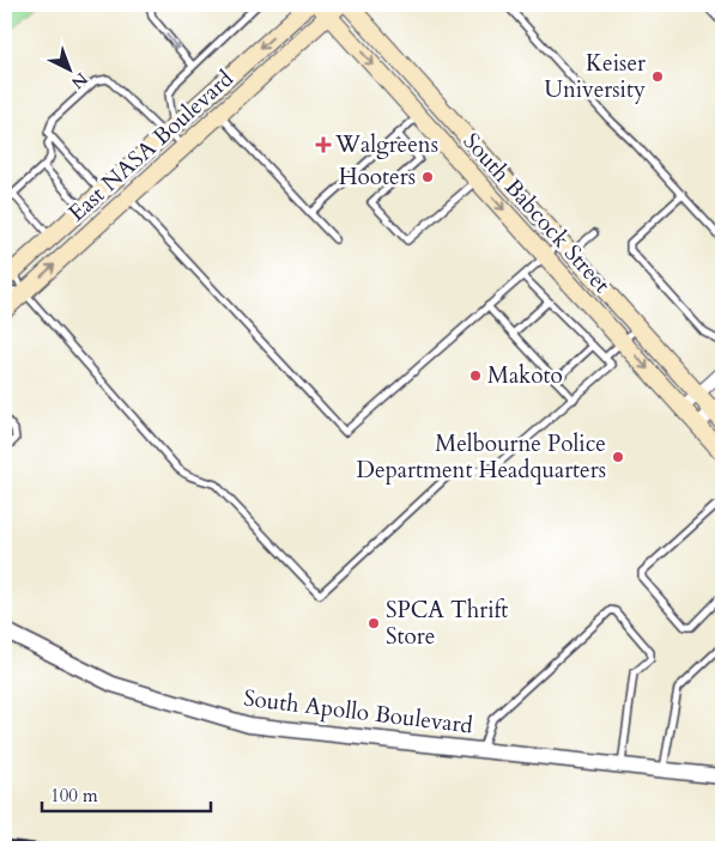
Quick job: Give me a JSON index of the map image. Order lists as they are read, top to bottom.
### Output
{
  "streets": {
    "main road": ["East NASA Boulevard", "South Babcock Street"],
    "street": ["South Apollo Boulevard"]
  },
  "crossings": [
    ["East NASA Boulevard", "South Babcock Street"]
  ],
  "places": {
    "other": [
      "Keiser University",
      "Hooters",
      "Makoto",
      "Melbourne Police Department Headquarters",
      "SPCA Thrift Store"
    ],
    "health": ["Walgreens"]
  },
  "scale_bar": "100 m",
  "north": "bottom right"
}
